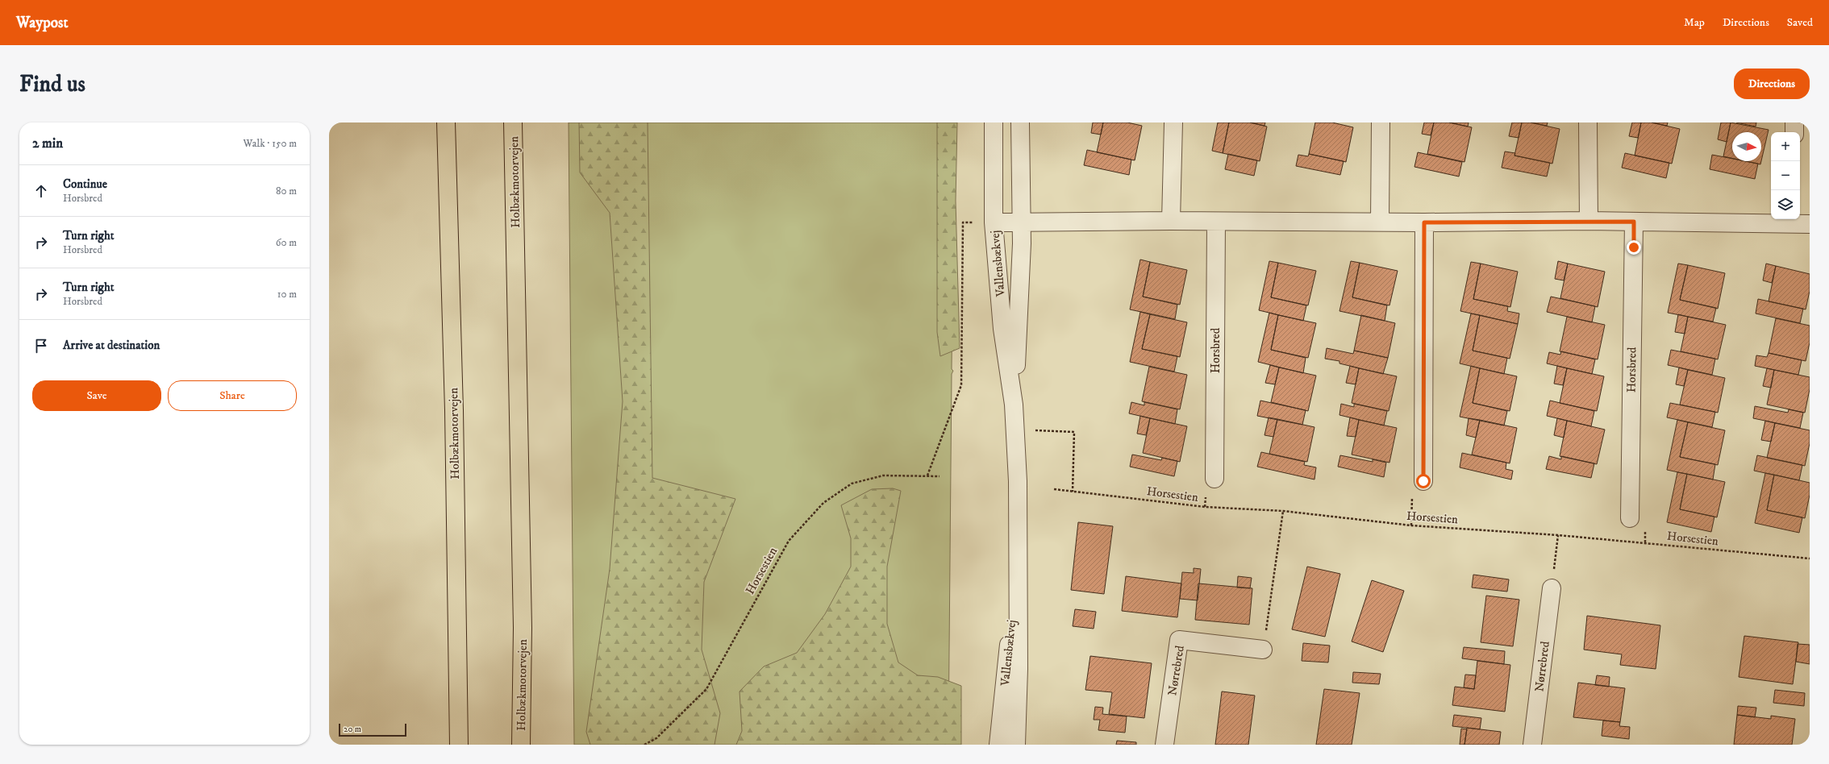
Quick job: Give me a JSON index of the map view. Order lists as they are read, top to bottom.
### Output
{
  "streets": {
    "highway": ["Holbækmotorvejen"],
    "street": ["Vallensbækvej", "Horsbred", "Nørrebred"],
    "path": ["Horsestien"]
  },
  "scale_bar": "20 m",
  "north": "right",
  "page": {
    "header": "Waypost",
    "nav": ["Map", "Directions", "Saved"],
    "buttons": [
      "Directions",
      ["Save", "Share"]
    ],
    "title": "Find us",
    "heading": ["2 min", "Walk · 150 m"],
    "map_buttons": ["+", "−"],
    "list": [
      ["Continue", "Horsbred", "80 m"],
      ["Turn right", "Horsbred", "60 m"],
      ["Turn right", "Horsbred", "10 m"],
      "Arrive at destination"
    ],
    "scale": "20 m"
  }
}
